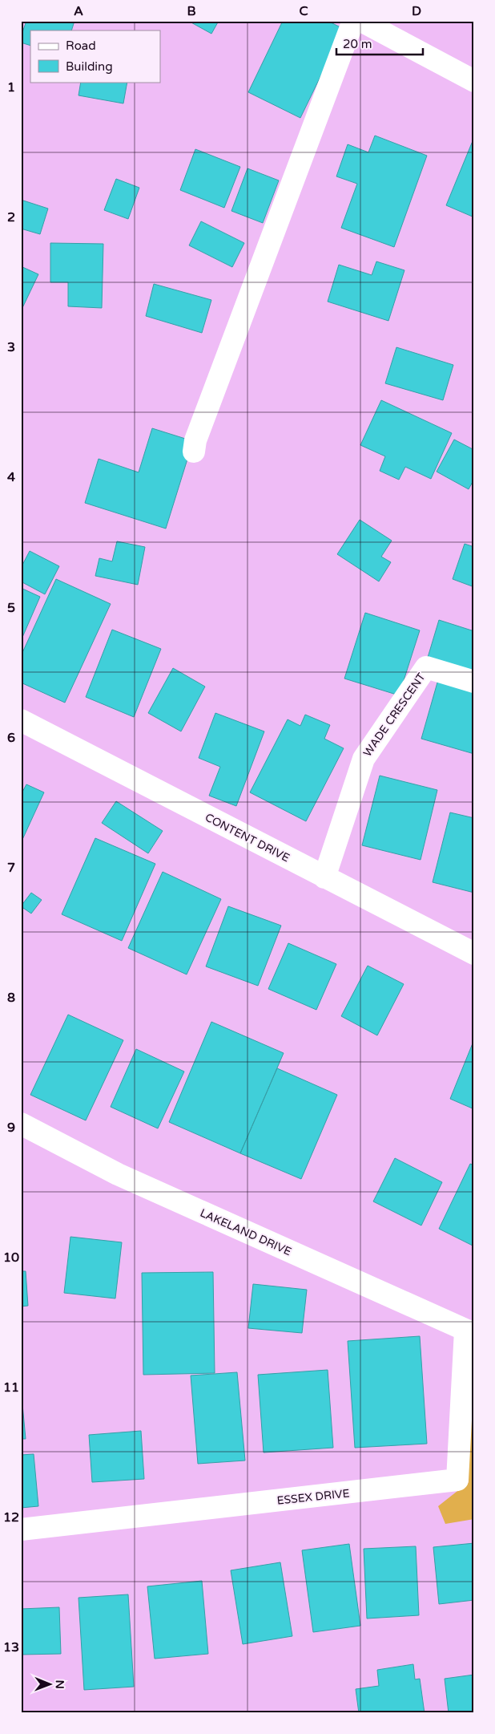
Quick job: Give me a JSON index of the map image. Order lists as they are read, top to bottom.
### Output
{
  "streets": {
    "street": [
      "WADE CRESCENT",
      "CONTENT DRIVE",
      "LAKELAND DRIVE",
      "ESSEX DRIVE"
    ]
  },
  "crossings": [
    ["WADE CRESCENT", "CONTENT DRIVE"],
    ["LAKELAND DRIVE", "ESSEX DRIVE"]
  ],
  "legend": ["Road", "Building"],
  "scale_bar": "20 m",
  "north": "right",
  "grid": {
    "columns": [
      "A",
      "B",
      "C",
      "D"
    ],
    "rows": [
      "1",
      "2",
      "3",
      "4",
      "5",
      "6",
      "7",
      "8",
      "9",
      "10",
      "11",
      "12",
      "13"
    ]
  }
}
